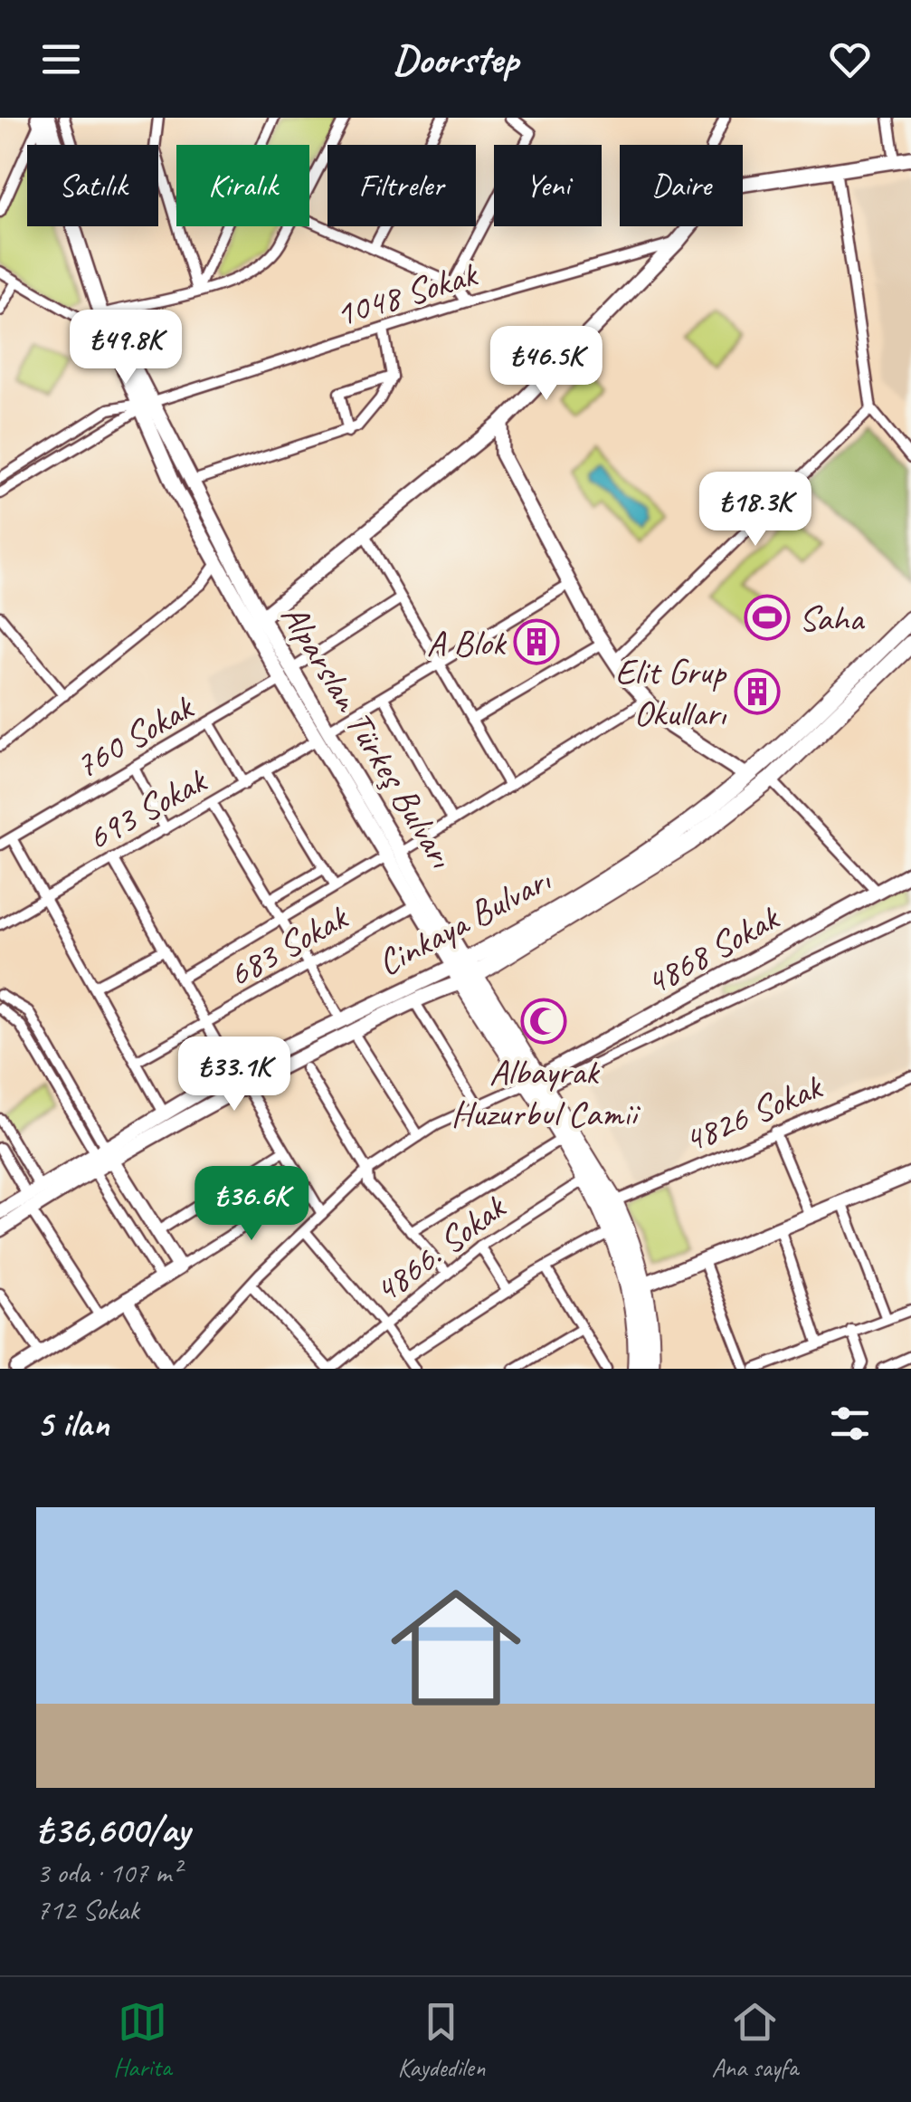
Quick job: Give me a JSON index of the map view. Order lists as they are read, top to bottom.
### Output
{
  "streets": {
    "main road": ["Alparslan Türkeş Bulvarı", "Cinkaya Bulvarı", "4868 Sokak"],
    "street": [
      "1048 Sokak",
      "760 Sokak",
      "693 Sokak",
      "683 Sokak",
      "4826 Sokak",
      "4866. Sokak"
    ]
  },
  "crossings": [
    ["1048 Sokak", "Alparslan Türkeş Bulvarı"],
    ["Alparslan Türkeş Bulvarı", "760 Sokak"],
    ["Alparslan Türkeş Bulvarı", "693 Sokak"],
    ["Alparslan Türkeş Bulvarı", "Cinkaya Bulvarı"],
    ["Alparslan Türkeş Bulvarı", "683 Sokak"],
    ["Alparslan Türkeş Bulvarı", "4868 Sokak"],
    ["Alparslan Türkeş Bulvarı", "4826 Sokak"],
    ["Alparslan Türkeş Bulvarı", "4866. Sokak"]
  ],
  "places": {
    "sports": ["Saha"],
    "building": ["A Blok", "Elit Grup Okulları"],
    "mosque": ["Albayrak Huzurbul Camii"]
  },
  "page": {
    "header": "Doorstep",
    "chip": [
      "Satılık",
      "Kiralık",
      "Filtreler",
      "Yeni",
      "Daire"
    ],
    "price": [
      "₺49.8K",
      "₺46.5K",
      "₺18.3K",
      "₺33.1K",
      "₺36.6K"
    ],
    "heading": "5 ilan",
    "list": [
      {
        "name": "₺36,600/ay",
        "note": "3 oda · 107 m² · 712 Sokak"
      }
    ],
    "tabs": ["Harita", "Kaydedilen", "Ana sayfa"]
  }
}
